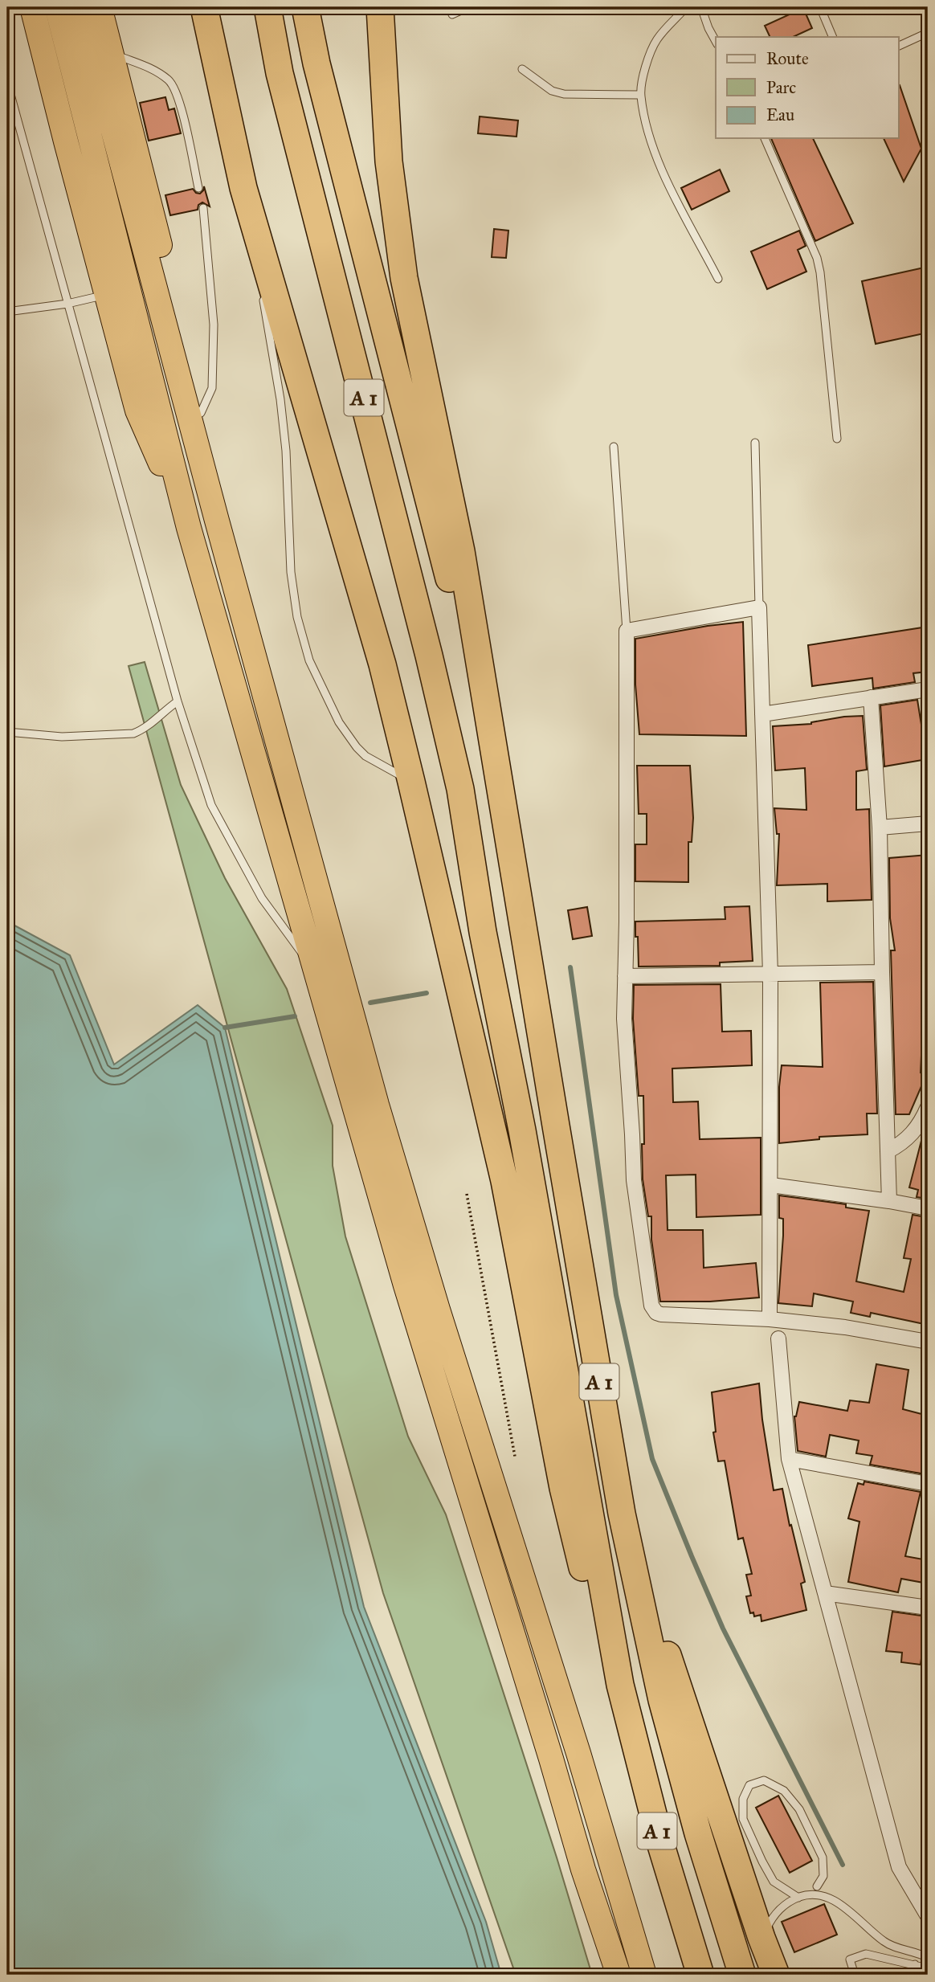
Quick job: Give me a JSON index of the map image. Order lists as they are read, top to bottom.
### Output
{
  "streets": {
    "highway": ["A 1"]
  },
  "legend": ["Route", "Parc", "Eau"]
}
